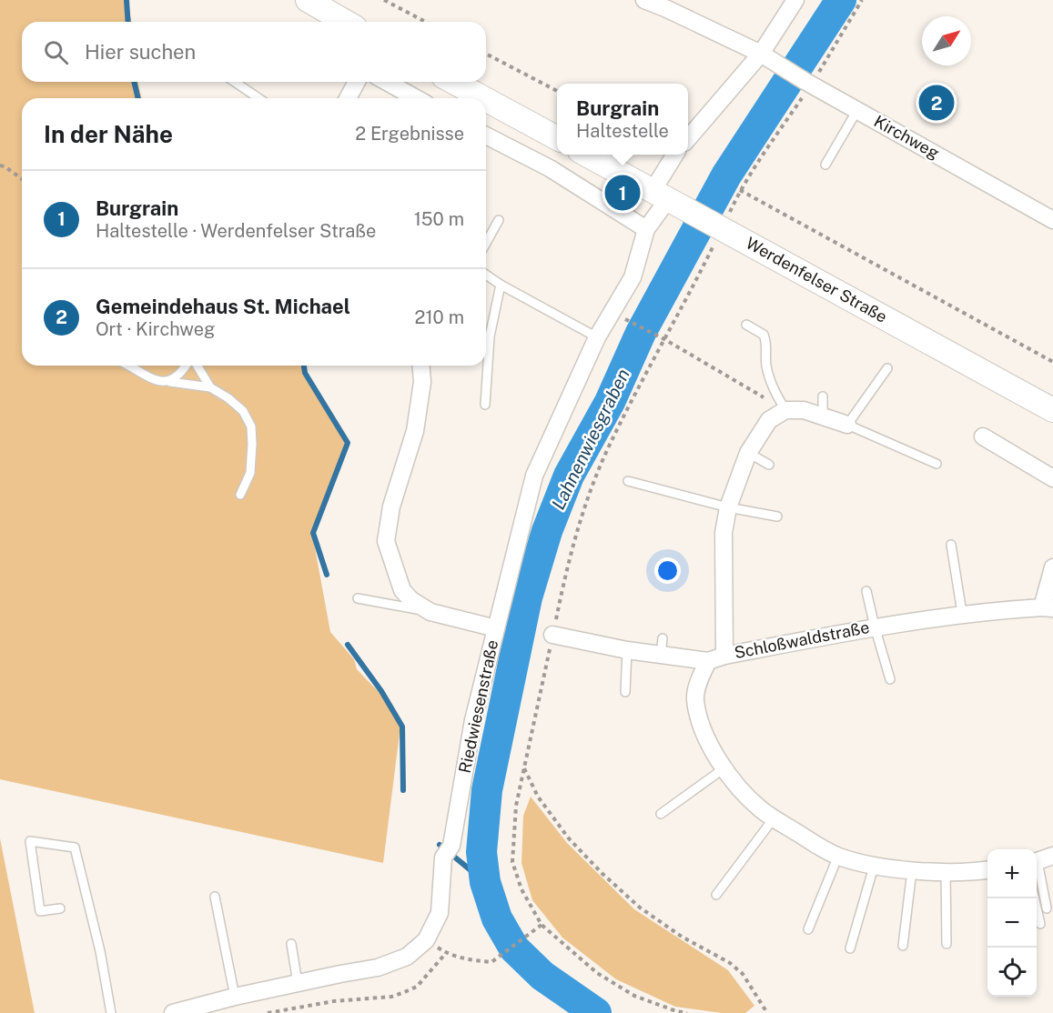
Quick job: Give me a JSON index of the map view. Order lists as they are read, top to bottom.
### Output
{
  "streets": {
    "street": [
      "Kirchweg",
      "Werdenfelser Straße",
      "Schloßwaldstraße",
      "Riedwiesenstraße"
    ]
  },
  "crossings": [
    ["Werdenfelser Straße", "Riedwiesenstraße"]
  ],
  "water": ["Lahnenwiesgraben"],
  "north": "top right",
  "page": {
    "search": "Hier suchen",
    "pins": ["2", "1"],
    "popup": ["Burgrain", "Haltestelle"],
    "heading": ["In der Nähe", "2 Ergebnisse"],
    "list": [
      {
        "mark": "1",
        "name": "Burgrain",
        "note": "Haltestelle · Werdenfelser Straße",
        "value": "150 m"
      },
      {
        "mark": "2",
        "name": "Gemeindehaus St. Michael",
        "note": "Ort · Kirchweg",
        "value": "210 m"
      }
    ],
    "map_buttons": ["+", "−"]
  }
}
